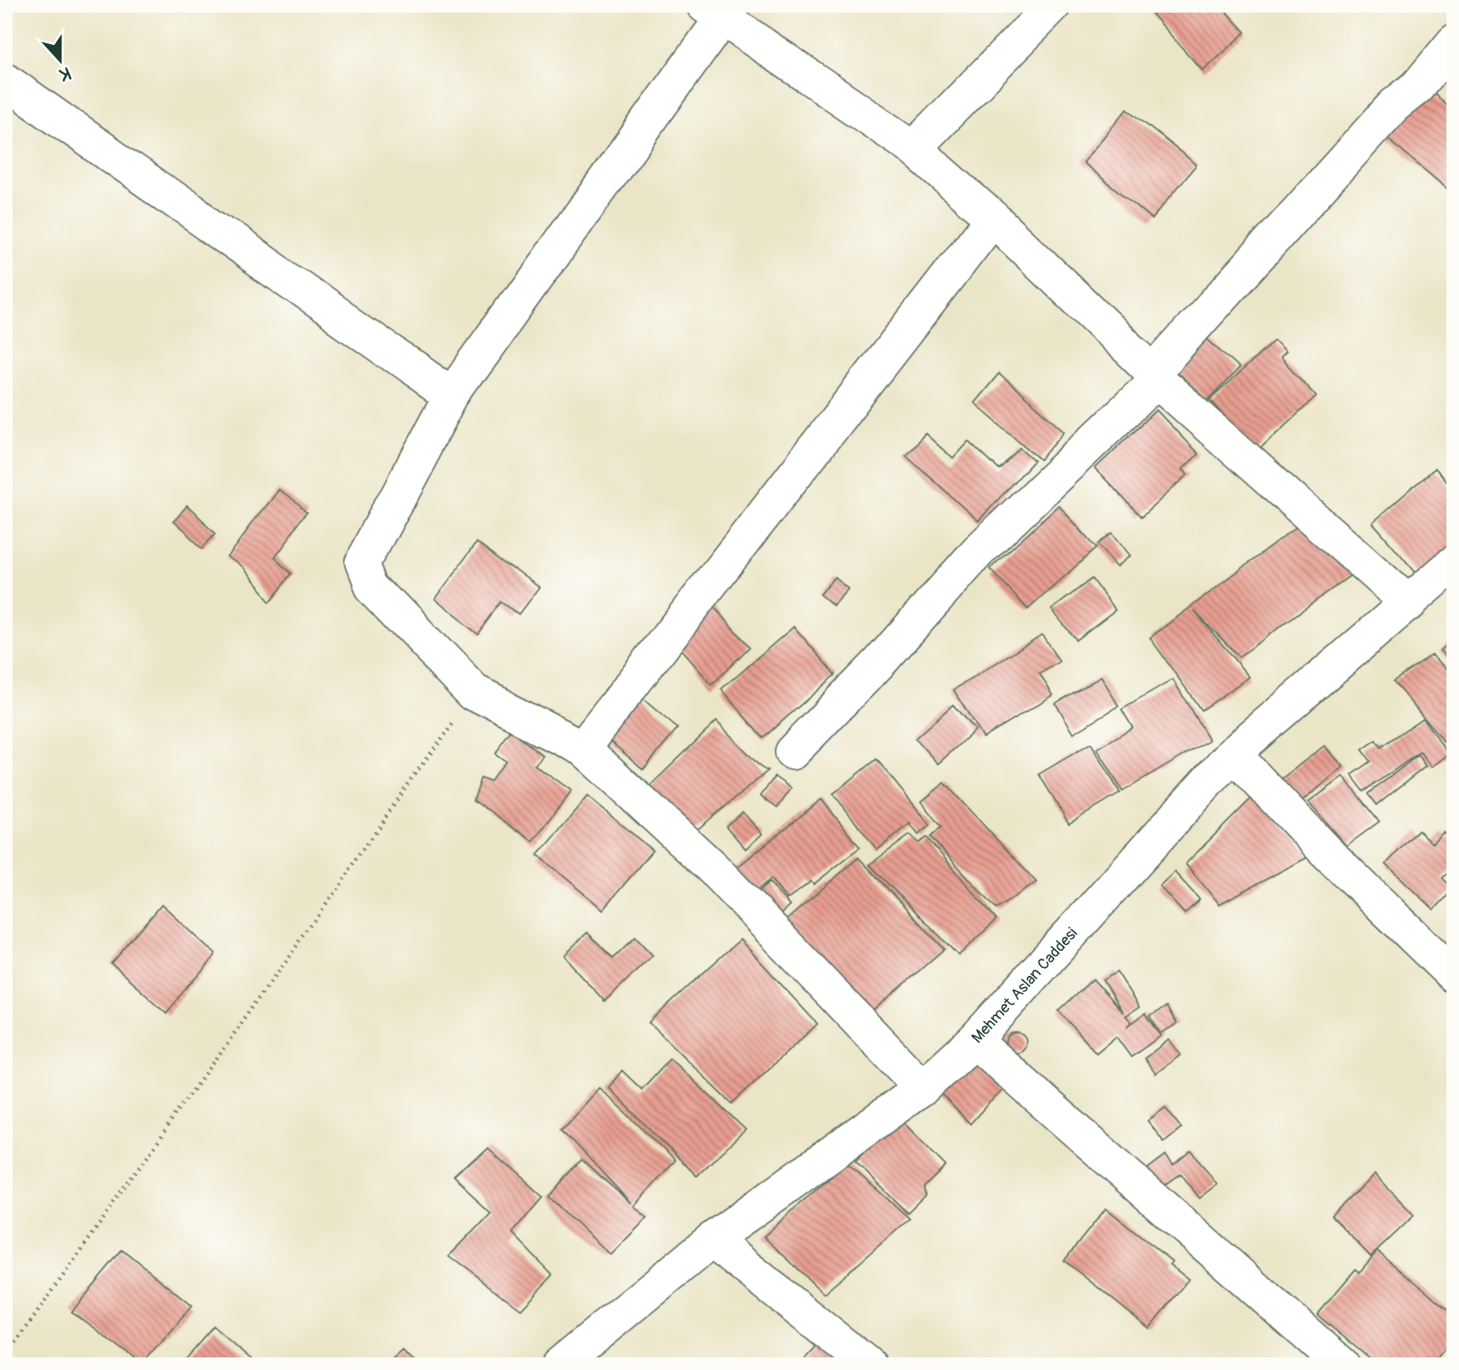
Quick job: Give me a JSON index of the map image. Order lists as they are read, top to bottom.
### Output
{
  "streets": {
    "street": ["Mehmet Aslan Caddesi"]
  },
  "north": "bottom"
}
